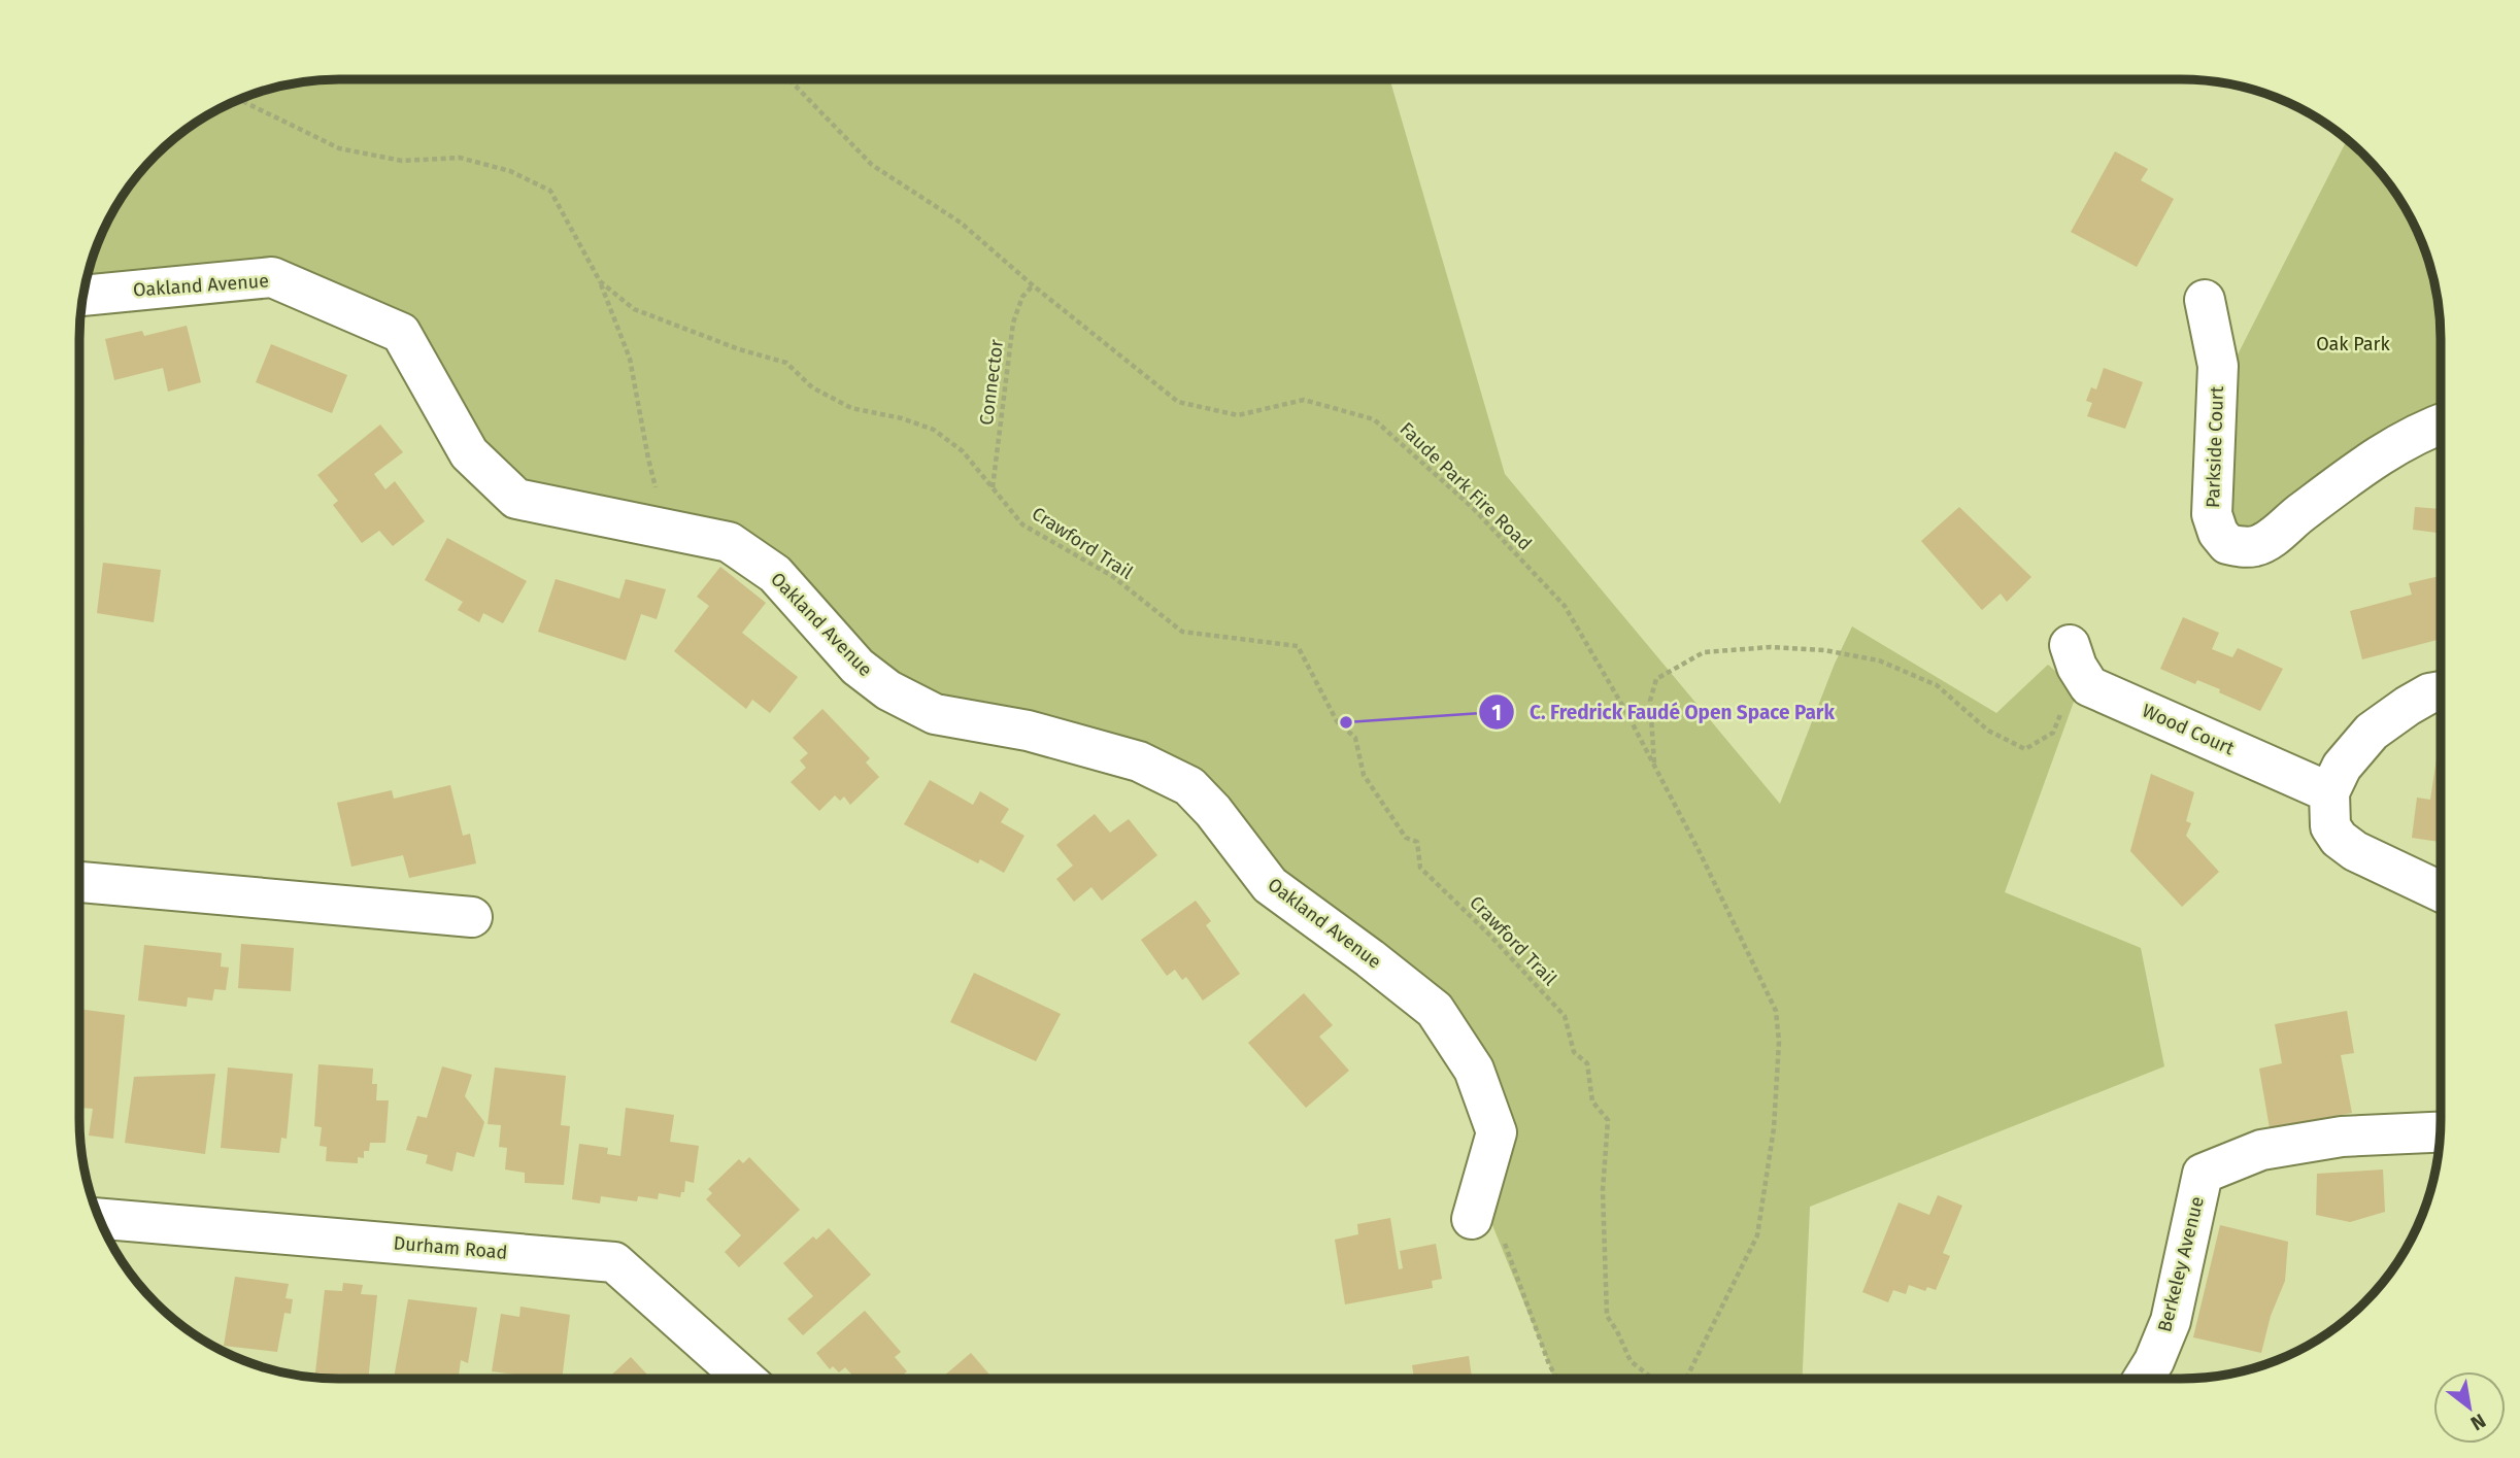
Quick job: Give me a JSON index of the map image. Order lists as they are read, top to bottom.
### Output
{
  "streets": {
    "street": [
      "Oakland Avenue",
      "Parkside Court",
      "Wood Court",
      "Durham Road",
      "Berkeley Avenue"
    ],
    "path": ["Connector", "Faude Park Fire Road", "Crawford Trail"]
  },
  "crossings": [
    ["Connector", "Faude Park Fire Road"],
    ["Connector", "Crawford Trail"]
  ],
  "parks": ["Oak Park"],
  "places": ["C. Fredrick Faudé Open Space Park"],
  "north": "bottom right"
}
